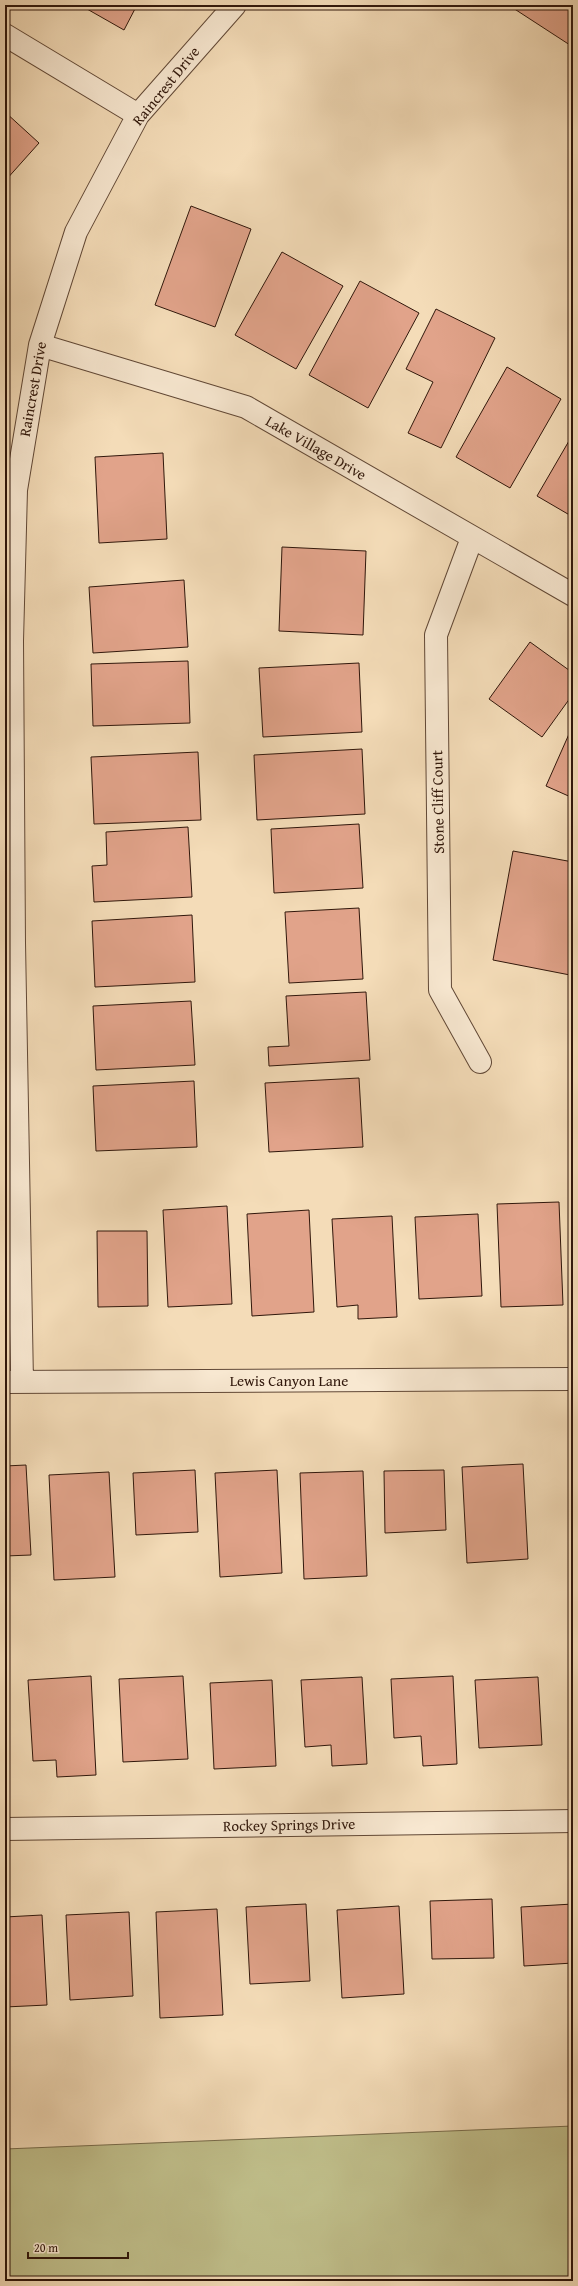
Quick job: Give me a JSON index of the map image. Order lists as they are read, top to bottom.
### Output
{
  "streets": {
    "street": [
      "Raincrest Drive",
      "Lake Village Drive",
      "Stone Cliff Court",
      "Lewis Canyon Lane",
      "Rockey Springs Drive"
    ]
  },
  "crossings": [
    ["Raincrest Drive", "Lake Village Drive"],
    ["Raincrest Drive", "Lewis Canyon Lane"],
    ["Lake Village Drive", "Stone Cliff Court"]
  ],
  "scale_bar": "20 m"
}
